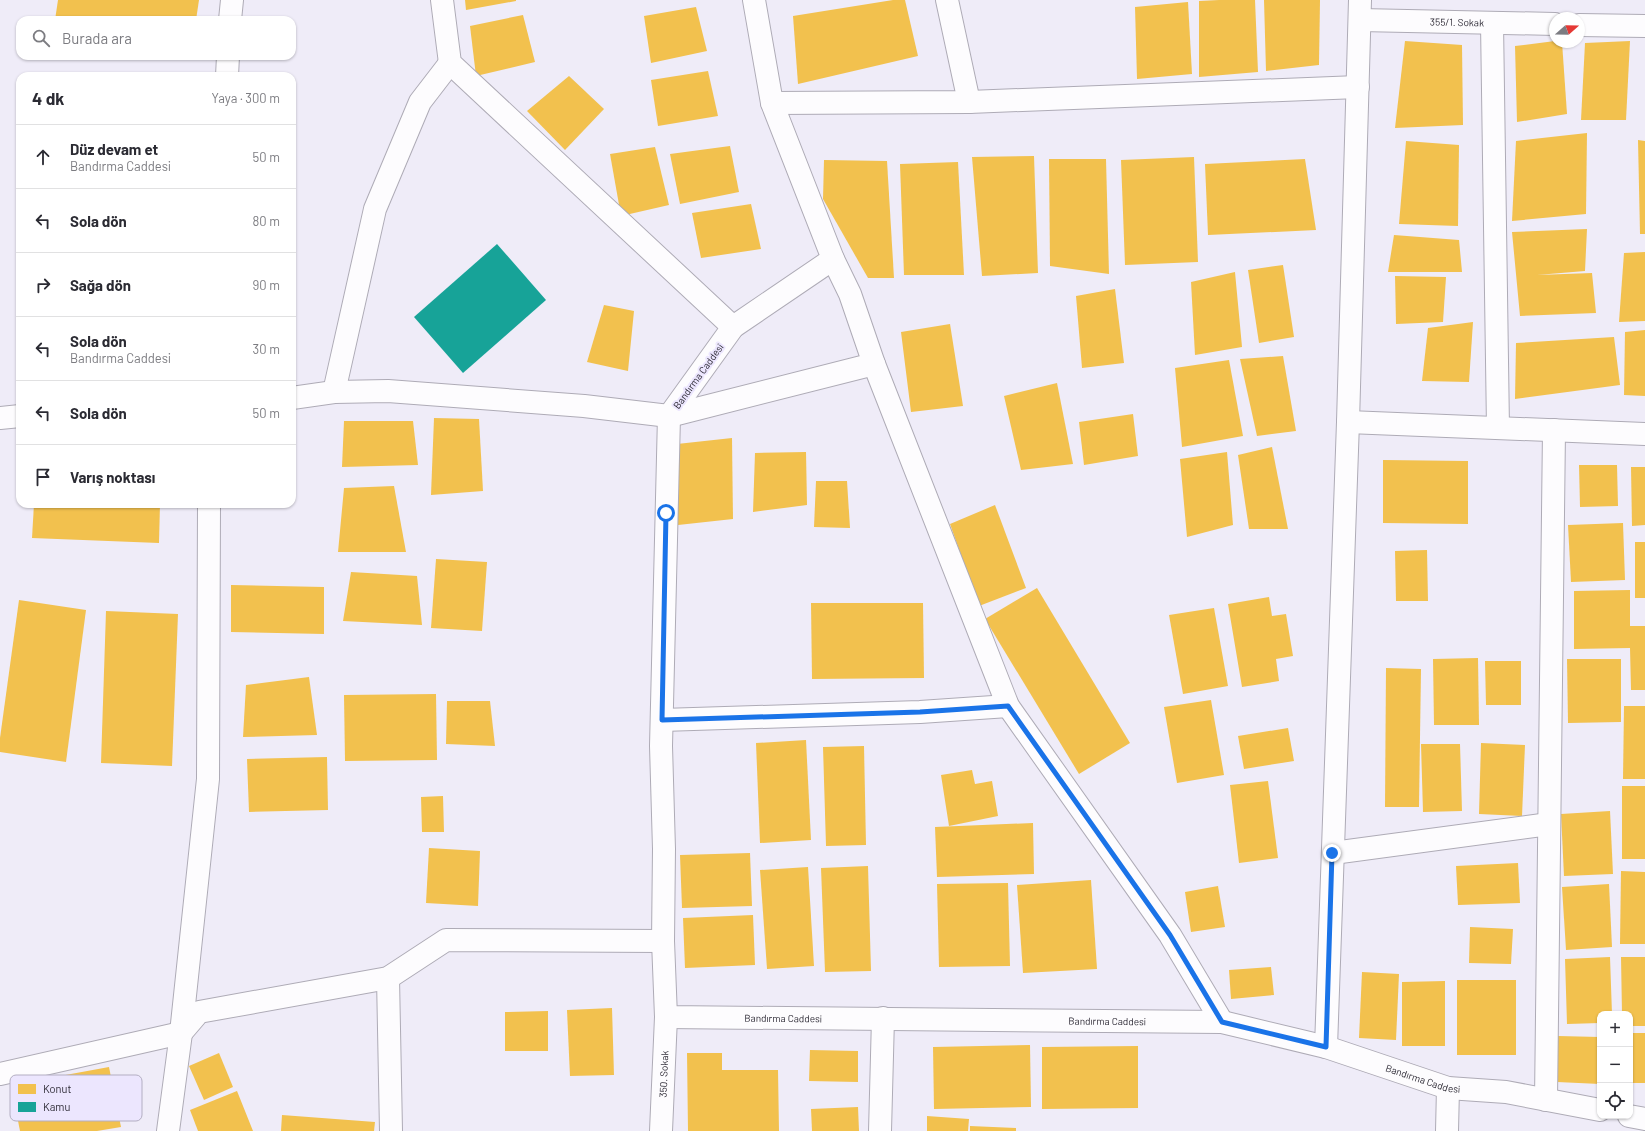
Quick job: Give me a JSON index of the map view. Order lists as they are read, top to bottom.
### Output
{
  "streets": {
    "street": ["355/1. Sokak", "Bandırma Caddesi", "350. Sokak"]
  },
  "crossings": [
    ["Bandırma Caddesi", "350. Sokak"]
  ],
  "legend": ["Konut", "Kamu"],
  "north": "right",
  "page": {
    "search": "Burada ara",
    "heading": ["4 dk", "Yaya · 300 m"],
    "list": [
      ["Düz devam et", "Bandırma Caddesi", "50 m"],
      ["Sola dön", "80 m"],
      ["Sağa dön", "90 m"],
      ["Sola dön", "Bandırma Caddesi", "30 m"],
      ["Sola dön", "50 m"],
      "Varış noktası"
    ],
    "map_buttons": ["+", "−"]
  }
}
